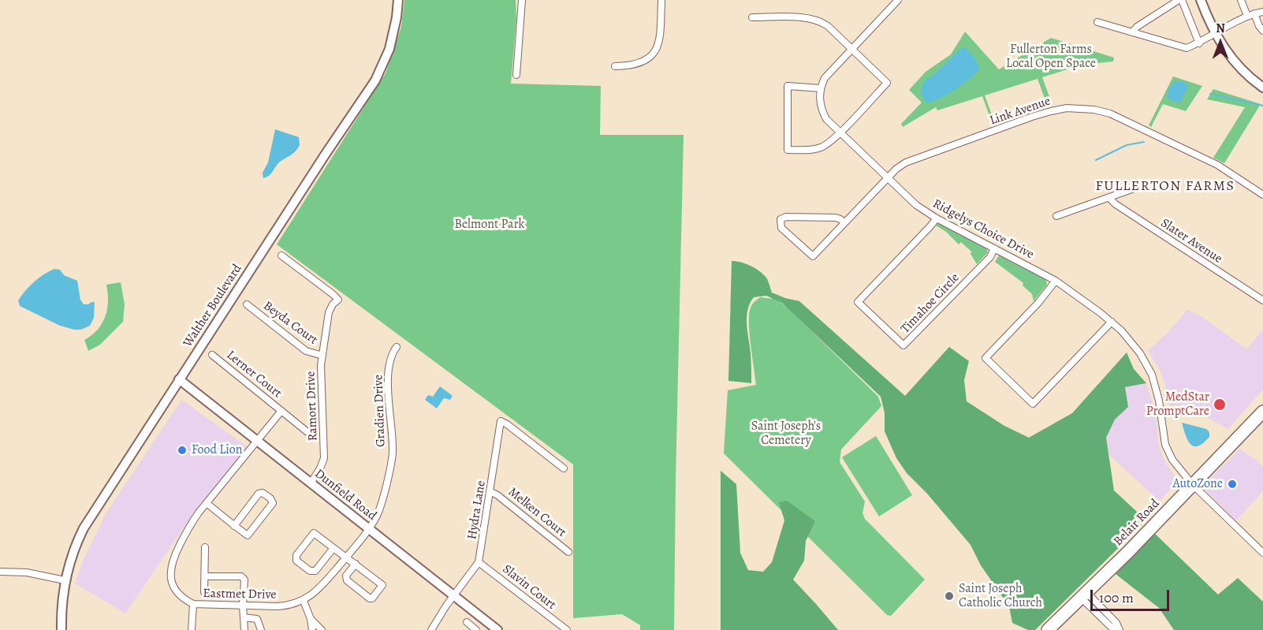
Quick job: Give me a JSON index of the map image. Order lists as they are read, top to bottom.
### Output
{
  "streets": {
    "highway": ["Belair Road"],
    "main road": ["Walther Boulevard", "Dunfield Road"],
    "street": [
      "Link Avenue",
      "Ridgelys Choice Drive",
      "Slater Avenue",
      "Timahoe Circle",
      "Beyda Court",
      "Lerner Court",
      "Ramort Drive",
      "Gradien Drive",
      "Hydra Lane",
      "Melken Court",
      "Slavin Court",
      "Eastmet Drive"
    ]
  },
  "crossings": [
    ["Link Avenue", "Ridgelys Choice Drive"],
    ["Ridgelys Choice Drive", "Timahoe Circle"],
    ["Ridgelys Choice Drive", "Belair Road"],
    ["Walther Boulevard", "Dunfield Road"],
    ["Beyda Court", "Ramort Drive"],
    ["Lerner Court", "Dunfield Road"],
    ["Lerner Court", "Eastmet Drive"],
    ["Ramort Drive", "Dunfield Road"],
    ["Gradien Drive", "Dunfield Road"],
    ["Gradien Drive", "Eastmet Drive"],
    ["Dunfield Road", "Hydra Lane"],
    ["Dunfield Road", "Eastmet Drive"],
    ["Hydra Lane", "Melken Court"],
    ["Hydra Lane", "Slavin Court"]
  ],
  "districts": ["FULLERTON FARMS"],
  "parks": ["Fullerton Farms Local Open Space", "Belmont Park", "Saint Joseph's Cemetery"],
  "places": [
    "MedStar PromptCare",
    "Food Lion",
    "AutoZone",
    "Saint Joseph Catholic Church"
  ],
  "scale_bar": "100 m",
  "north": "top"
}
